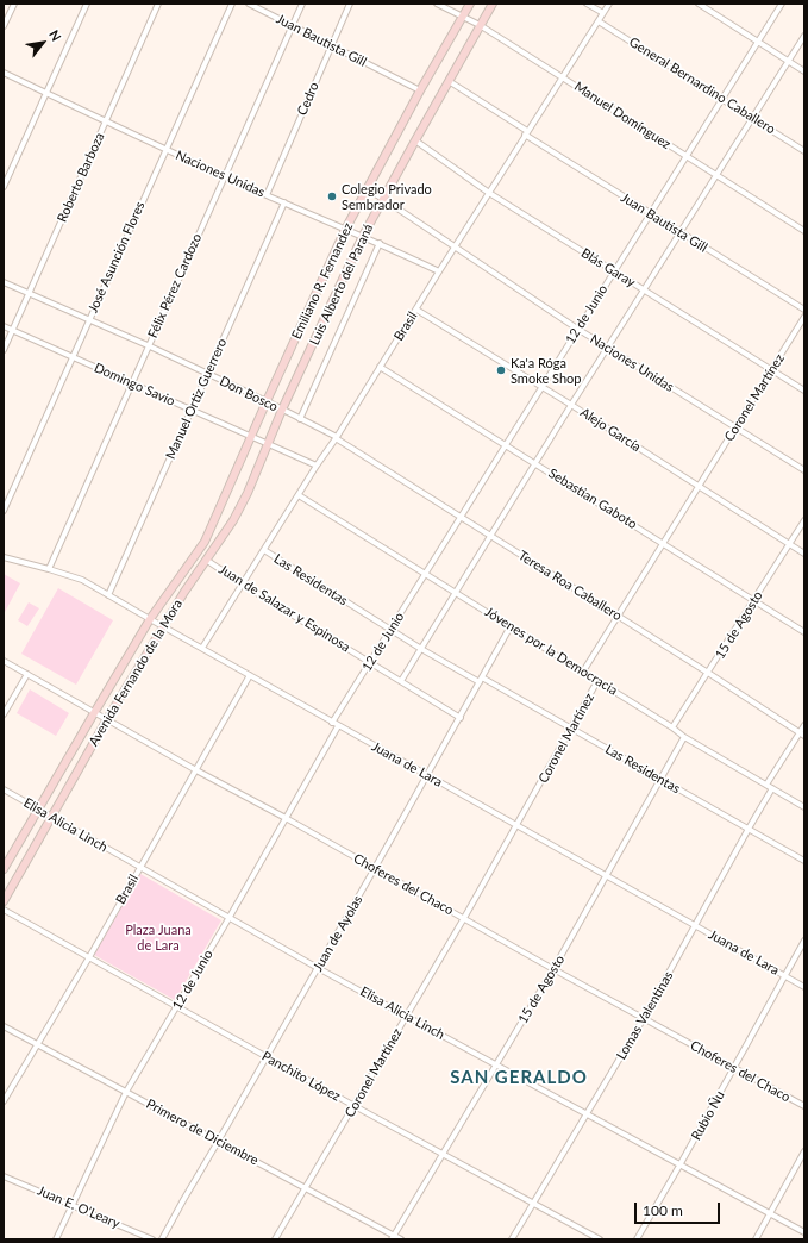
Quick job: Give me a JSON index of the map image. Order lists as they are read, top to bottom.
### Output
{
  "streets": {
    "main road": ["Emiliano R. Fernandez", "Luis Alberto del Paraná", "Avenida Fernando de la Mora"],
    "street": [
      "Juan Bautista Gill",
      "General Bernardino Caballero",
      "Cedro",
      "Manuel Domínguez",
      "Naciones Unidas",
      "Roberto Barboza",
      "José Asunción Flores",
      "Blás Garay",
      "Félix Pérez Cardozo",
      "12 de Junio",
      "Brasil",
      "Domingo Savio",
      "Don Bosco",
      "Coronel Martínez",
      "Manuel Ortiz Guerrero",
      "Alejo García",
      "Sebastian Gaboto",
      "Las Residentas",
      "Teresa Roa Caballero",
      "Juan de Salazar y Espinosa",
      "15 de Agosto",
      "Jóvenes por la Democracia",
      "Juana de Lara",
      "Elisa Alicia Linch",
      "Choferes del Chaco",
      "Juan de Ayolas",
      "Lomas Valentinas",
      "Panchito López",
      "Rubio Ñu",
      "Primero de Diciembre",
      "Juan E. O'Leary"
    ]
  },
  "crossings": [
    ["Juan Bautista Gill", "Cedro"],
    ["Juan Bautista Gill", "Emiliano R. Fernandez"],
    ["Juan Bautista Gill", "Luis Alberto del Paraná"],
    ["Juan Bautista Gill", "Félix Pérez Cardozo"],
    ["Juan Bautista Gill", "12 de Junio"],
    ["Juan Bautista Gill", "Brasil"],
    ["General Bernardino Caballero", "12 de Junio"],
    ["General Bernardino Caballero", "Brasil"],
    ["Cedro", "Naciones Unidas"],
    ["Manuel Domínguez", "Emiliano R. Fernandez"],
    ["Manuel Domínguez", "Luis Alberto del Paraná"],
    ["Manuel Domínguez", "12 de Junio"],
    ["Manuel Domínguez", "Brasil"],
    ["Naciones Unidas", "Roberto Barboza"],
    ["Naciones Unidas", "José Asunción Flores"],
    ["Naciones Unidas", "Emiliano R. Fernandez"],
    ["Naciones Unidas", "Luis Alberto del Paraná"],
    ["Naciones Unidas", "Félix Pérez Cardozo"],
    ["Naciones Unidas", "12 de Junio"],
    ["Naciones Unidas", "Brasil"],
    ["Naciones Unidas", "Coronel Martínez"],
    ["Naciones Unidas", "Manuel Ortiz Guerrero"],
    ["Roberto Barboza", "Domingo Savio"],
    ["Roberto Barboza", "Don Bosco"],
    ["José Asunción Flores", "Domingo Savio"],
    ["José Asunción Flores", "Don Bosco"],
    ["Blás Garay", "Luis Alberto del Paraná"],
    ["Blás Garay", "12 de Junio"],
    ["Blás Garay", "Brasil"],
    ["Blás Garay", "Coronel Martínez"],
    ["Emiliano R. Fernandez", "Domingo Savio"],
    ["Emiliano R. Fernandez", "Don Bosco"],
    ["Emiliano R. Fernandez", "Avenida Fernando de la Mora"],
    ["Luis Alberto del Paraná", "Domingo Savio"],
    ["Luis Alberto del Paraná", "Don Bosco"],
    ["Luis Alberto del Paraná", "Avenida Fernando de la Mora"],
    ["Félix Pérez Cardozo", "Domingo Savio"],
    ["Félix Pérez Cardozo", "Don Bosco"],
    ["Félix Pérez Cardozo", "Juana de Lara"],
    ["12 de Junio", "Alejo García"],
    ["12 de Junio", "Sebastian Gaboto"],
    ["12 de Junio", "Las Residentas"],
    ["12 de Junio", "Teresa Roa Caballero"],
    ["12 de Junio", "Juan de Salazar y Espinosa"],
    ["12 de Junio", "Jóvenes por la Democracia"],
    ["12 de Junio", "Juana de Lara"],
    ["12 de Junio", "Elisa Alicia Linch"],
    ["12 de Junio", "Choferes del Chaco"],
    ["12 de Junio", "Panchito López"],
    ["12 de Junio", "Primero de Diciembre"],
    ["12 de Junio", "Juan E. O'Leary"],
    ["Brasil", "Domingo Savio"],
    ["Brasil", "Don Bosco"],
    ["Brasil", "Alejo García"],
    ["Brasil", "Sebastian Gaboto"],
    ["Brasil", "Las Residentas"],
    ["Brasil", "Teresa Roa Caballero"],
    ["Brasil", "Juan de Salazar y Espinosa"],
    ["Brasil", "Jóvenes por la Democracia"],
    ["Brasil", "Juana de Lara"],
    ["Brasil", "Elisa Alicia Linch"],
    ["Brasil", "Choferes del Chaco"],
    ["Brasil", "Panchito López"],
    ["Brasil", "Primero de Diciembre"],
    ["Domingo Savio", "Manuel Ortiz Guerrero"],
    ["Domingo Savio", "Avenida Fernando de la Mora"],
    ["Don Bosco", "Manuel Ortiz Guerrero"],
    ["Don Bosco", "Teresa Roa Caballero"],
    ["Coronel Martínez", "Alejo García"],
    ["Coronel Martínez", "Sebastian Gaboto"],
    ["Coronel Martínez", "Las Residentas"],
    ["Coronel Martínez", "Teresa Roa Caballero"],
    ["Coronel Martínez", "Jóvenes por la Democracia"],
    ["Coronel Martínez", "Juana de Lara"],
    ["Coronel Martínez", "Elisa Alicia Linch"],
    ["Coronel Martínez", "Choferes del Chaco"],
    ["Coronel Martínez", "Panchito López"],
    ["Coronel Martínez", "Primero de Diciembre"],
    ["Manuel Ortiz Guerrero", "Juana de Lara"],
    ["Alejo García", "15 de Agosto"],
    ["Sebastian Gaboto", "15 de Agosto"],
    ["Las Residentas", "15 de Agosto"],
    ["Las Residentas", "Juan de Ayolas"],
    ["Las Residentas", "Lomas Valentinas"],
    ["Teresa Roa Caballero", "15 de Agosto"],
    ["Juan de Salazar y Espinosa", "Avenida Fernando de la Mora"],
    ["Juan de Salazar y Espinosa", "Juan de Ayolas"],
    ["15 de Agosto", "Jóvenes por la Democracia"],
    ["15 de Agosto", "Juana de Lara"],
    ["15 de Agosto", "Elisa Alicia Linch"],
    ["15 de Agosto", "Choferes del Chaco"],
    ["15 de Agosto", "Panchito López"],
    ["15 de Agosto", "Primero de Diciembre"],
    ["Jóvenes por la Democracia", "Juan de Ayolas"],
    ["Jóvenes por la Democracia", "Lomas Valentinas"],
    ["Avenida Fernando de la Mora", "Juana de Lara"],
    ["Avenida Fernando de la Mora", "Elisa Alicia Linch"],
    ["Avenida Fernando de la Mora", "Choferes del Chaco"],
    ["Juana de Lara", "Juan de Ayolas"],
    ["Juana de Lara", "Lomas Valentinas"],
    ["Juana de Lara", "Rubio Ñu"],
    ["Elisa Alicia Linch", "Juan de Ayolas"],
    ["Elisa Alicia Linch", "Lomas Valentinas"],
    ["Elisa Alicia Linch", "Rubio Ñu"],
    ["Choferes del Chaco", "Juan de Ayolas"],
    ["Choferes del Chaco", "Lomas Valentinas"],
    ["Choferes del Chaco", "Rubio Ñu"],
    ["Juan de Ayolas", "Panchito López"],
    ["Juan de Ayolas", "Primero de Diciembre"],
    ["Lomas Valentinas", "Panchito López"]
  ],
  "districts": ["SAN GERALDO"],
  "parks": ["Plaza Juana de Lara"],
  "places": ["Colegio Privado Sembrador", "Ka'a Róga Smoke Shop"],
  "scale_bar": "100 m",
  "north": "top right"
}
